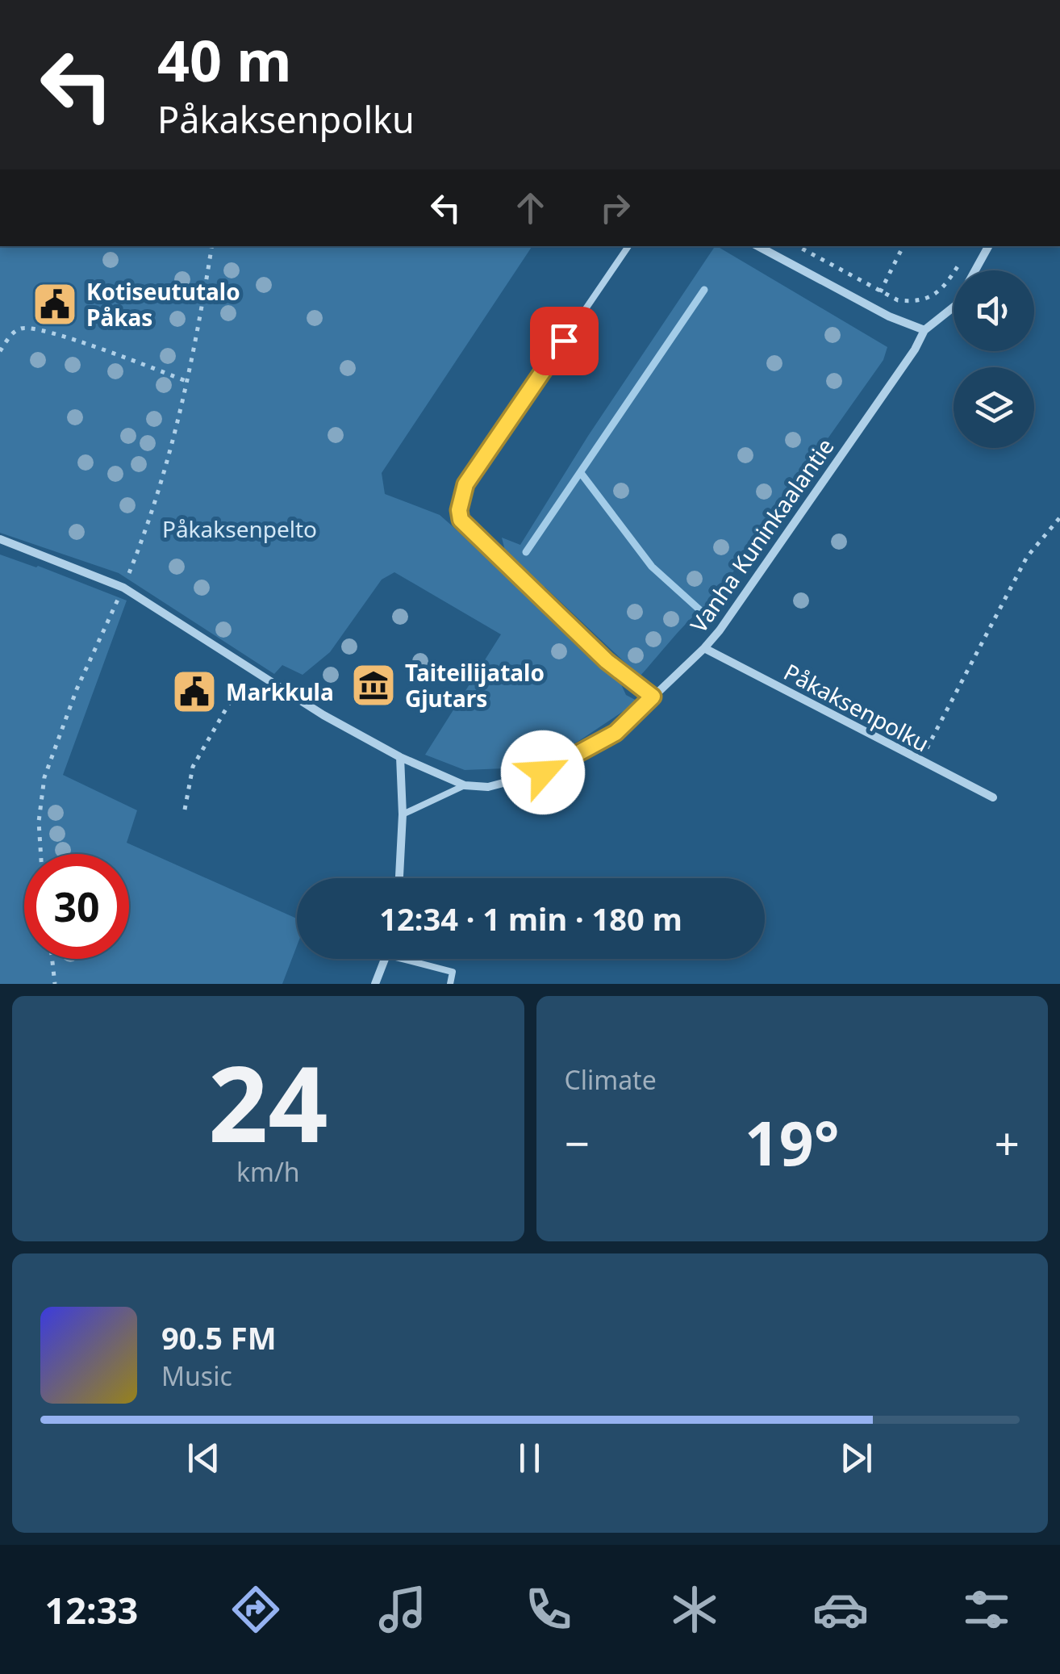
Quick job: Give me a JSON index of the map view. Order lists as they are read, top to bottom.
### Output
{
  "streets": {
    "street": ["Vanha Kuninkaalantie", "Påkaksenpolku"]
  },
  "crossings": [
    ["Vanha Kuninkaalantie", "Påkaksenpolku"]
  ],
  "parks": ["Påkaksenpelto"],
  "places": {
    "public building": ["Kotiseututalo Påkas", "Markkula"],
    "museum": ["Taiteilijatalo Gjutars"]
  },
  "page": {
    "turn": ["40 m", "Påkaksenpolku"],
    "limit": "30",
    "trip": "12:34 · 1 min · 180 m",
    "tile": [
      ["24", "km/h"],
      "Climate"
    ],
    "heat": ["−", "19°", "+"],
    "song": ["90.5 FM", "Music"],
    "tabs": "12:33"
  }
}
